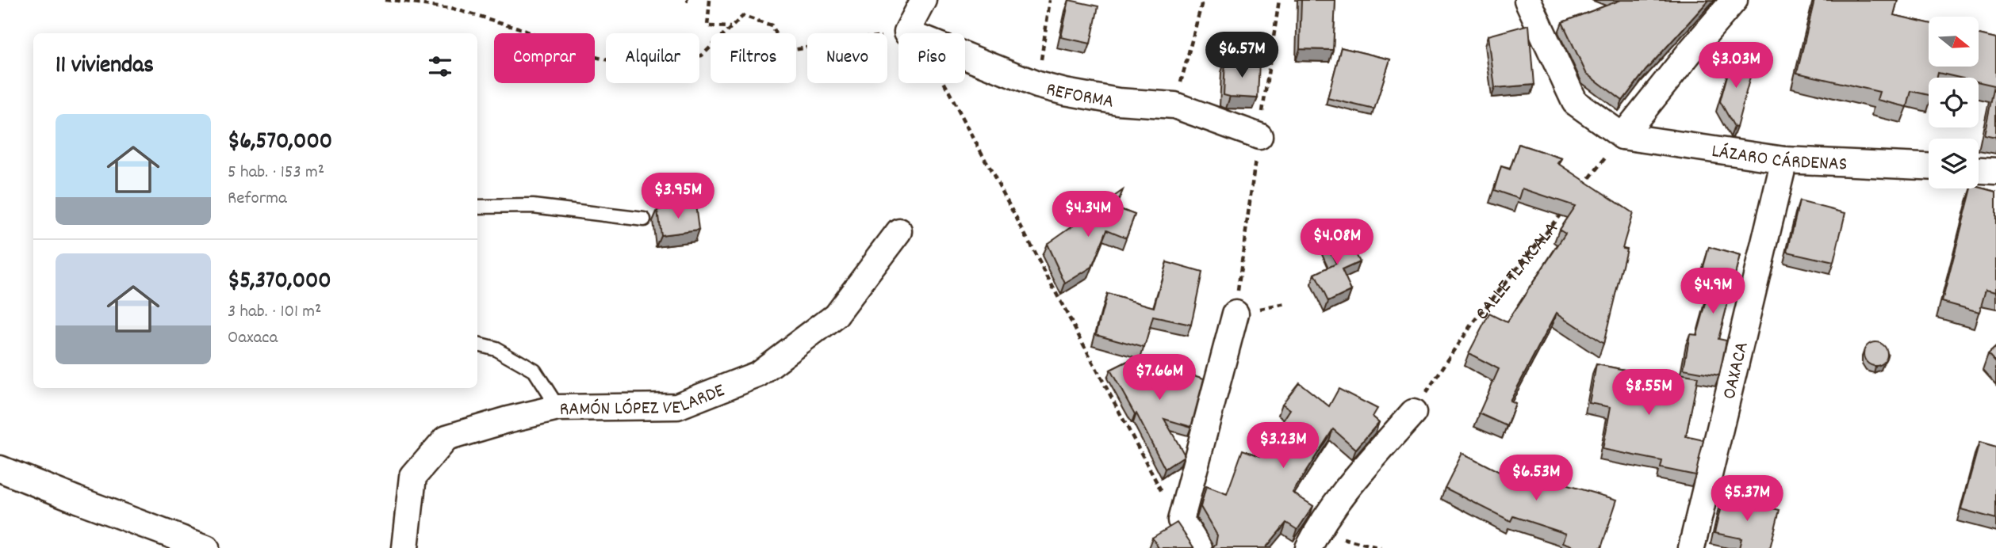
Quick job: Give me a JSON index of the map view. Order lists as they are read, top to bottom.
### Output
{
  "streets": {
    "street": [
      "REFORMA",
      "LÁZARO CÁRDENAS",
      "OAXACA",
      "RAMÓN LÓPEZ VELARDE"
    ],
    "path": ["CALLE TLAXCALA"]
  },
  "crossings": [
    ["LÁZARO CÁRDENAS", "OAXACA"]
  ],
  "north": "right",
  "page": {
    "price": [
      "$6.57M",
      "$3.03M",
      "$3.95M",
      "$4.34M",
      "$4.08M",
      "$4.9M",
      "$7.66M",
      "$8.55M",
      "$3.23M",
      "$6.53M",
      "$5.37M"
    ],
    "chip": [
      "Comprar",
      "Alquilar",
      "Filtros",
      "Nuevo",
      "Piso"
    ],
    "heading": "11 viviendas",
    "list": [
      {
        "name": "$6,570,000",
        "note": "5 hab. · 153 m² · Reforma"
      },
      {
        "name": "$5,370,000",
        "note": "3 hab. · 101 m² · Oaxaca"
      }
    ]
  }
}
